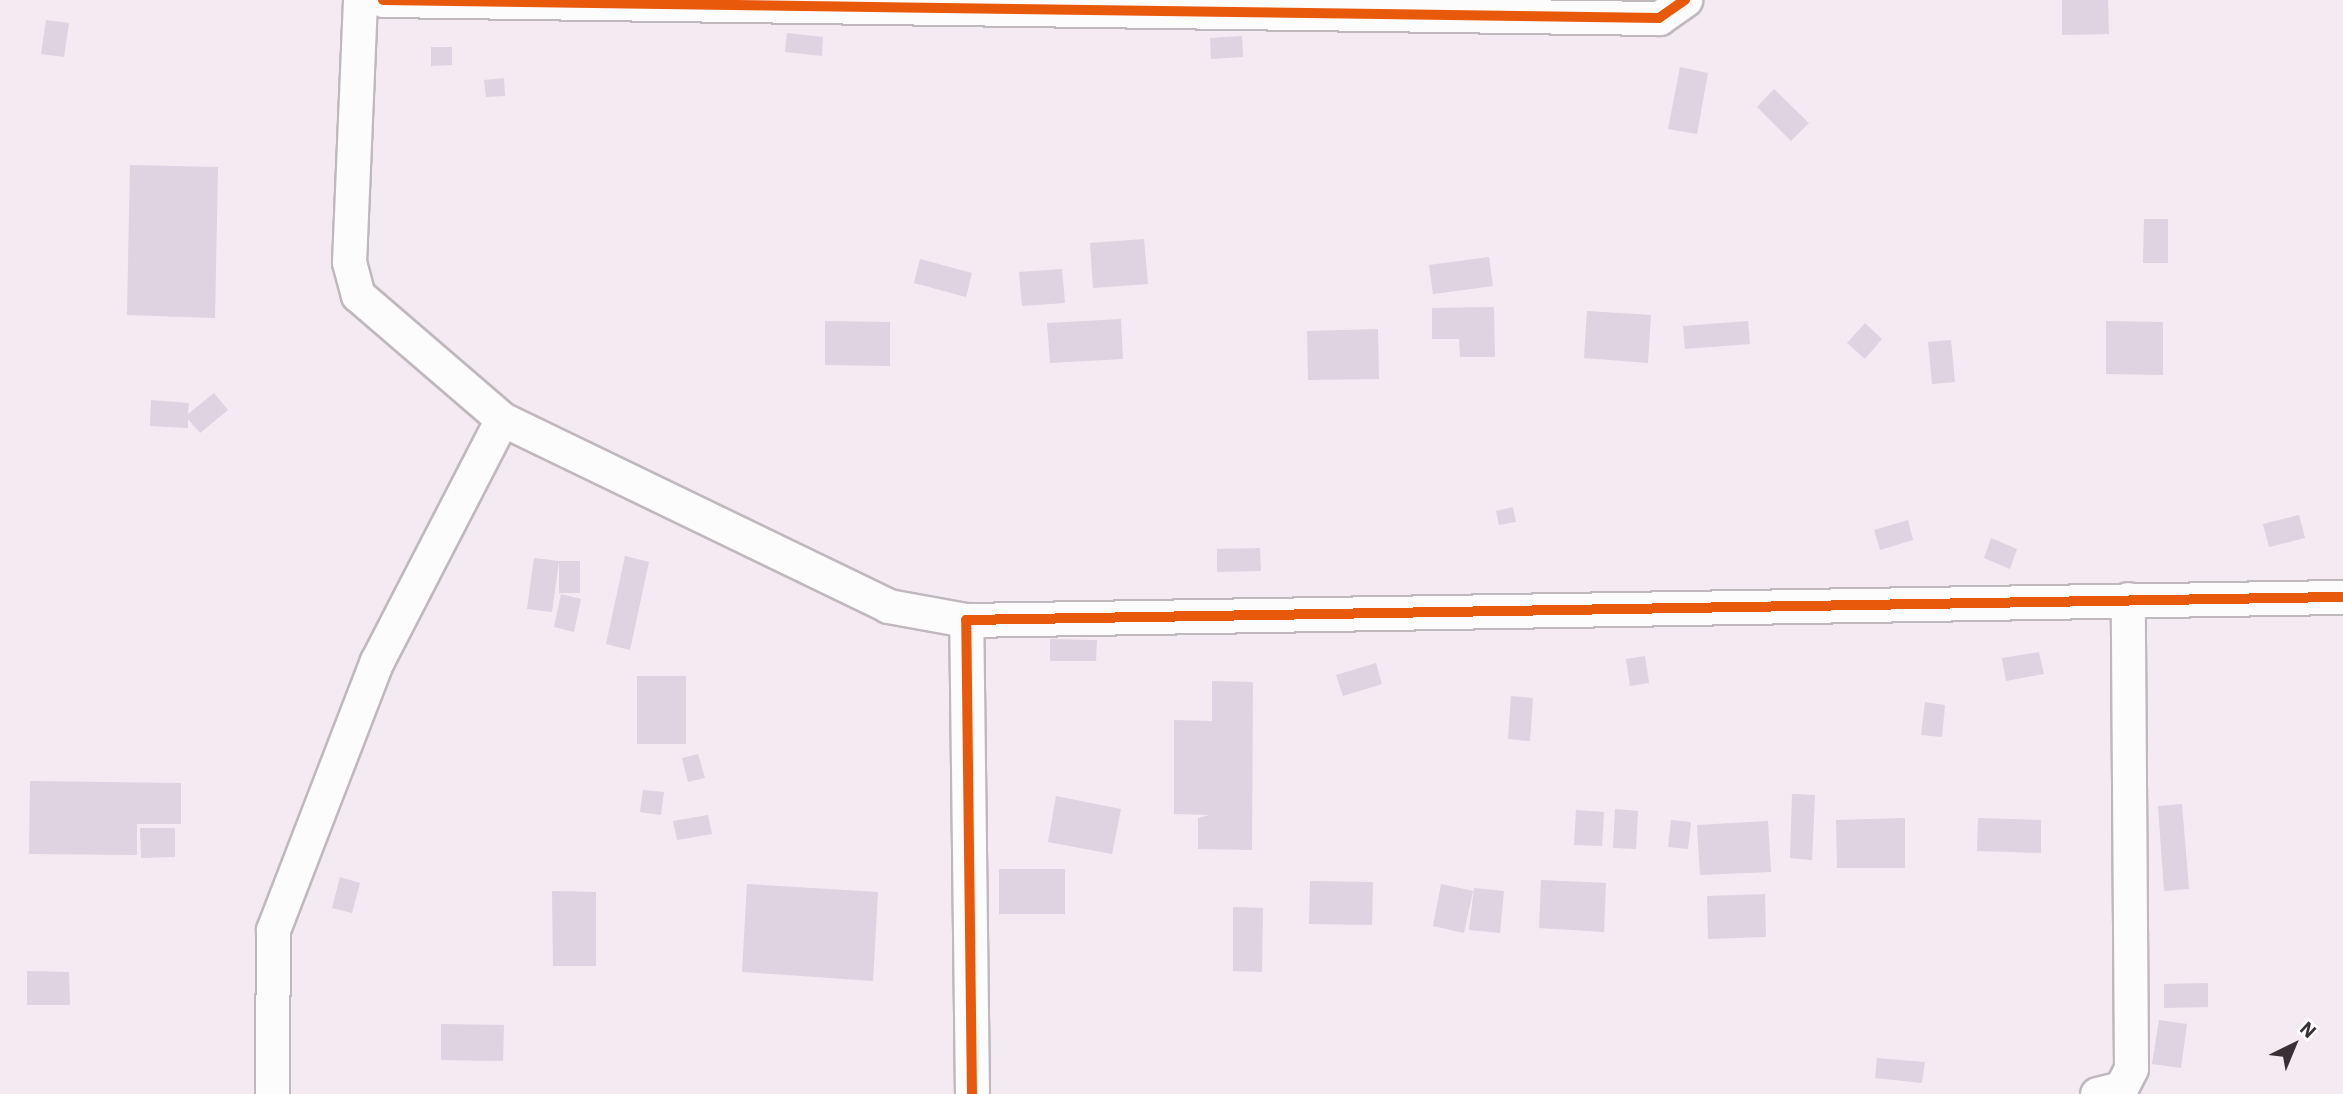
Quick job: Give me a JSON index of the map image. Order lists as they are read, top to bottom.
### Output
{
  "north": "top right"
}
